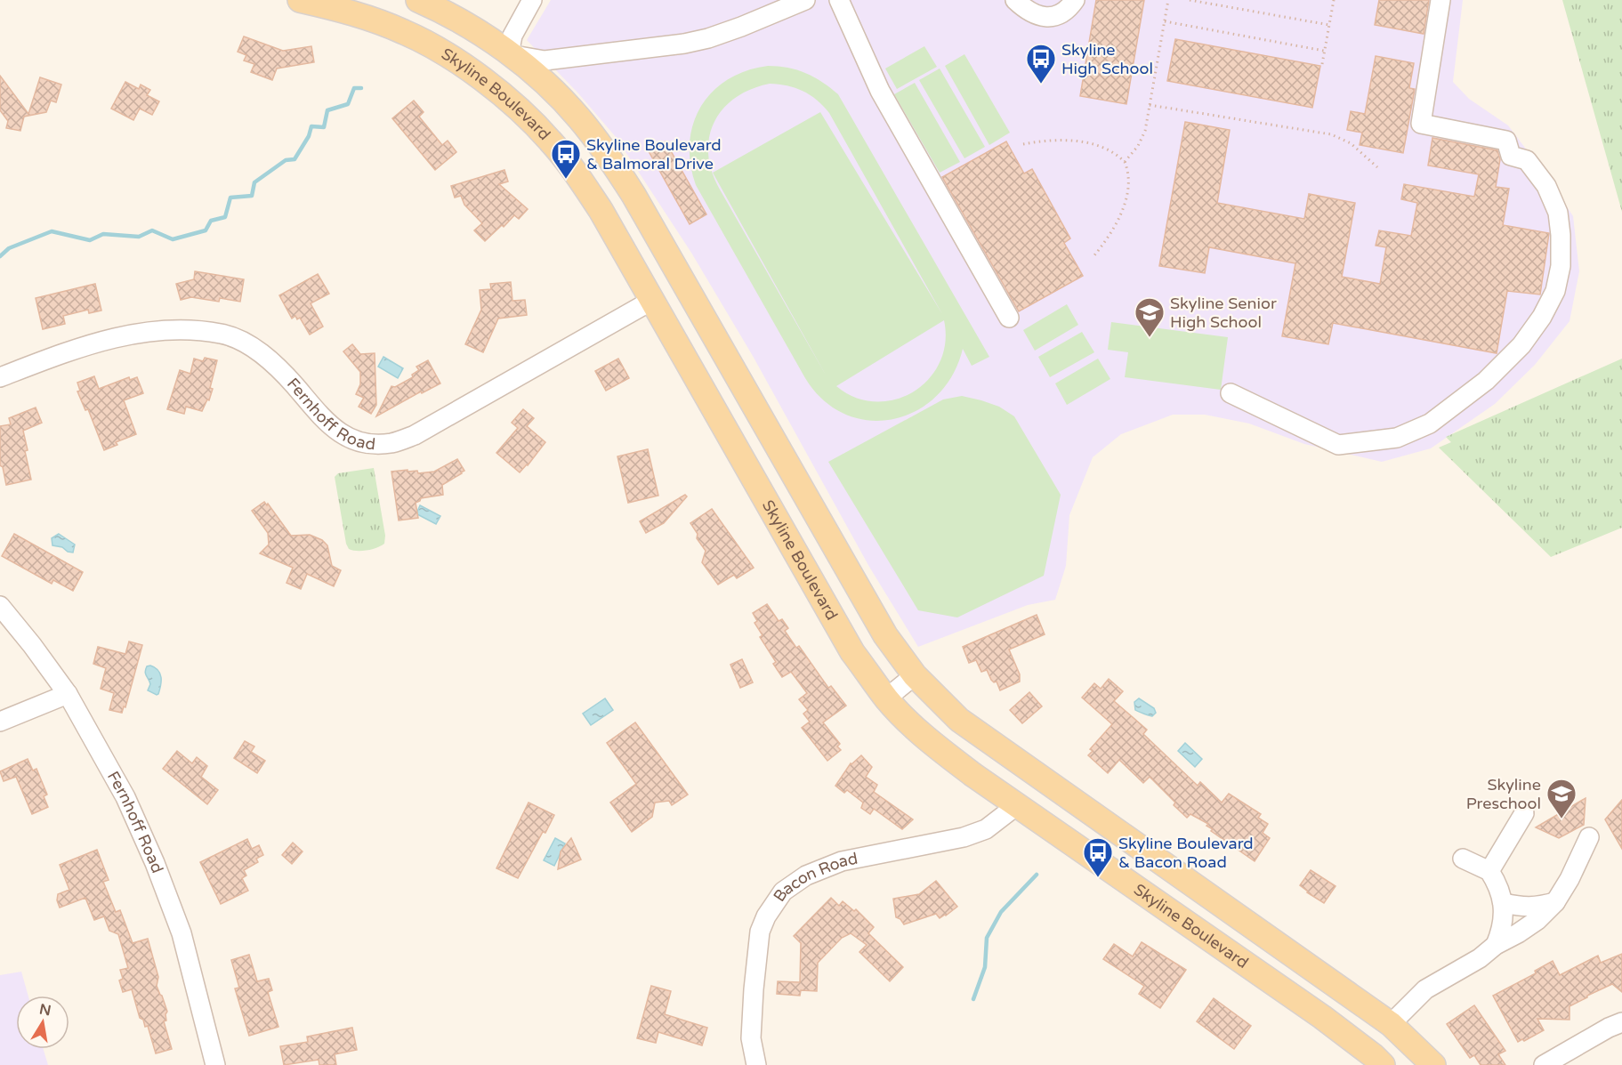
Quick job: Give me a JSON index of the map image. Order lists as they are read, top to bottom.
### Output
{
  "streets": {
    "main road": ["Skyline Boulevard"],
    "street": ["Fernhoff Road", "Bacon Road"]
  },
  "crossings": [
    ["Skyline Boulevard", "Fernhoff Road"],
    ["Skyline Boulevard", "Bacon Road"]
  ],
  "places": {
    "bus stop": ["Skyline High School", "Skyline Boulevard & Balmoral Drive", "Skyline Boulevard & Bacon Road"],
    "school or university": ["Skyline Senior High School", "Skyline Preschool"]
  },
  "north": "top"
}
